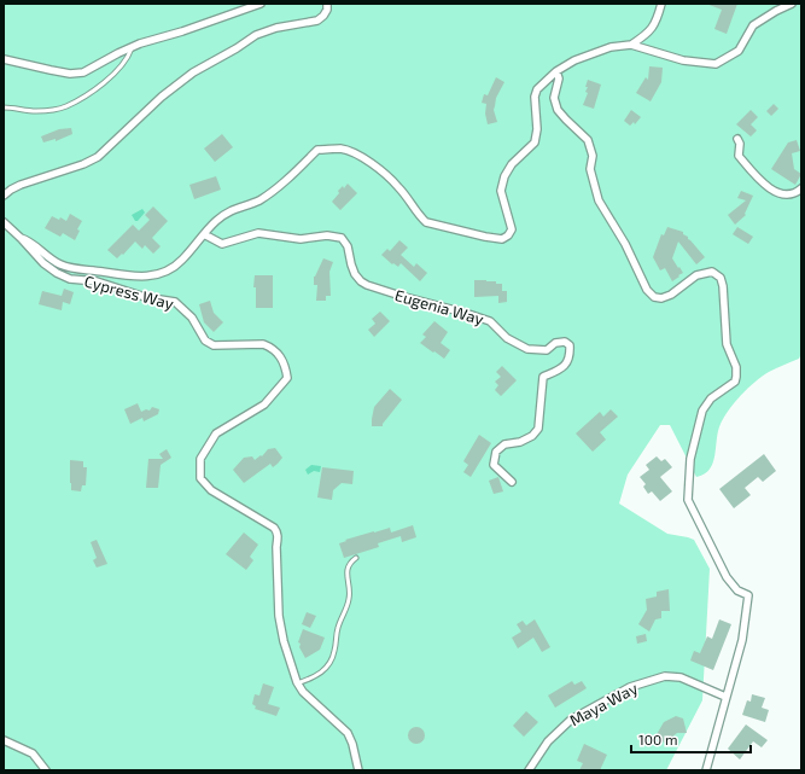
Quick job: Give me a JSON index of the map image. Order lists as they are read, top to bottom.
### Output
{
  "streets": {
    "street": ["Cypress Way", "Eugenia Way", "Maya Way"]
  },
  "scale_bar": "100 m"
}
